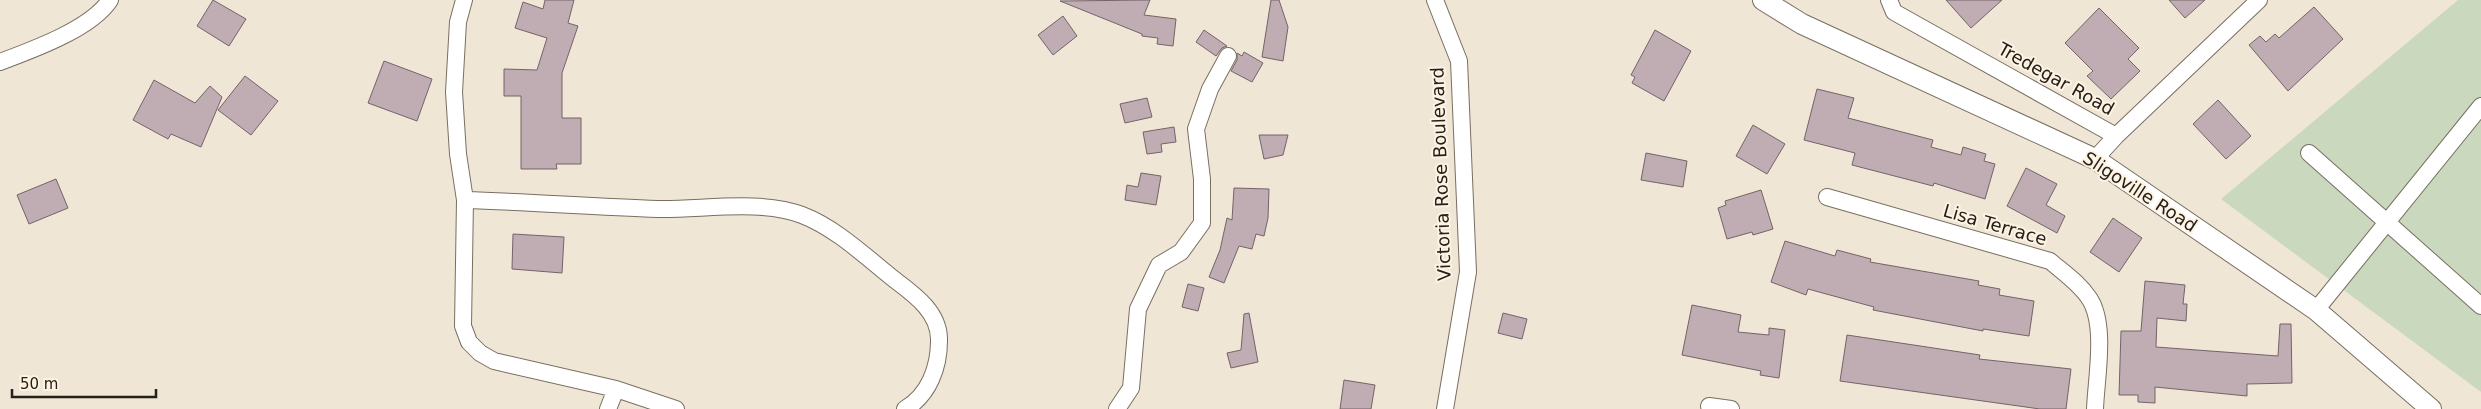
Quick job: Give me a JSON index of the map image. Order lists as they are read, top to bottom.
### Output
{
  "streets": {
    "street": [
      "Tredegar Road",
      "Victoria Rose Boulevard",
      "Sligoville Road",
      "Lisa Terrace"
    ]
  },
  "scale_bar": "50 m"
}
